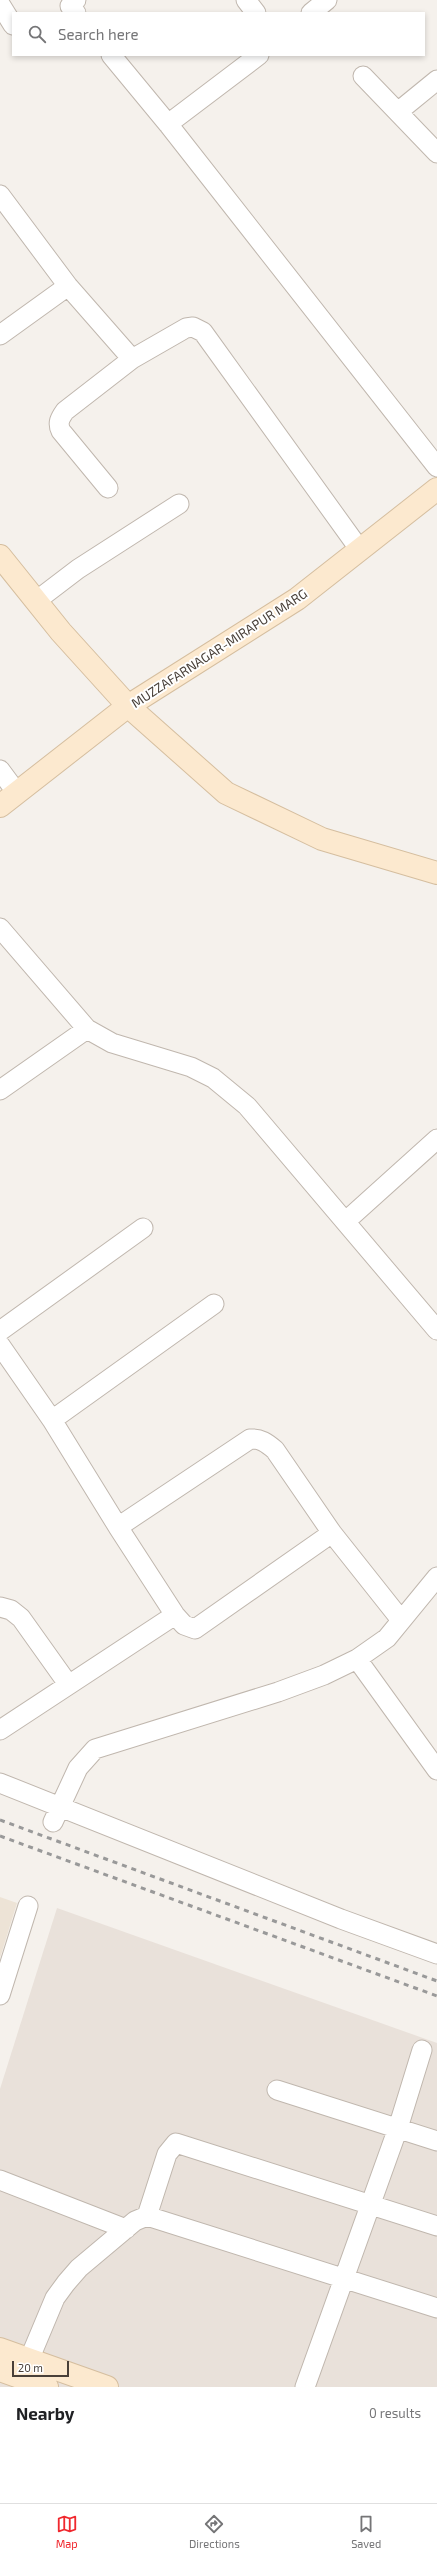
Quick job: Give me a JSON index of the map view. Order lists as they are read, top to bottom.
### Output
{
  "streets": {
    "main road": ["MUZZAFARNAGAR-MIRAPUR MARG"]
  },
  "scale_bar": "20 m",
  "page": {
    "search": "Search here",
    "scale": "20 m",
    "heading": ["Nearby", "0 results"],
    "nav": ["Map", "Directions", "Saved"]
  }
}
